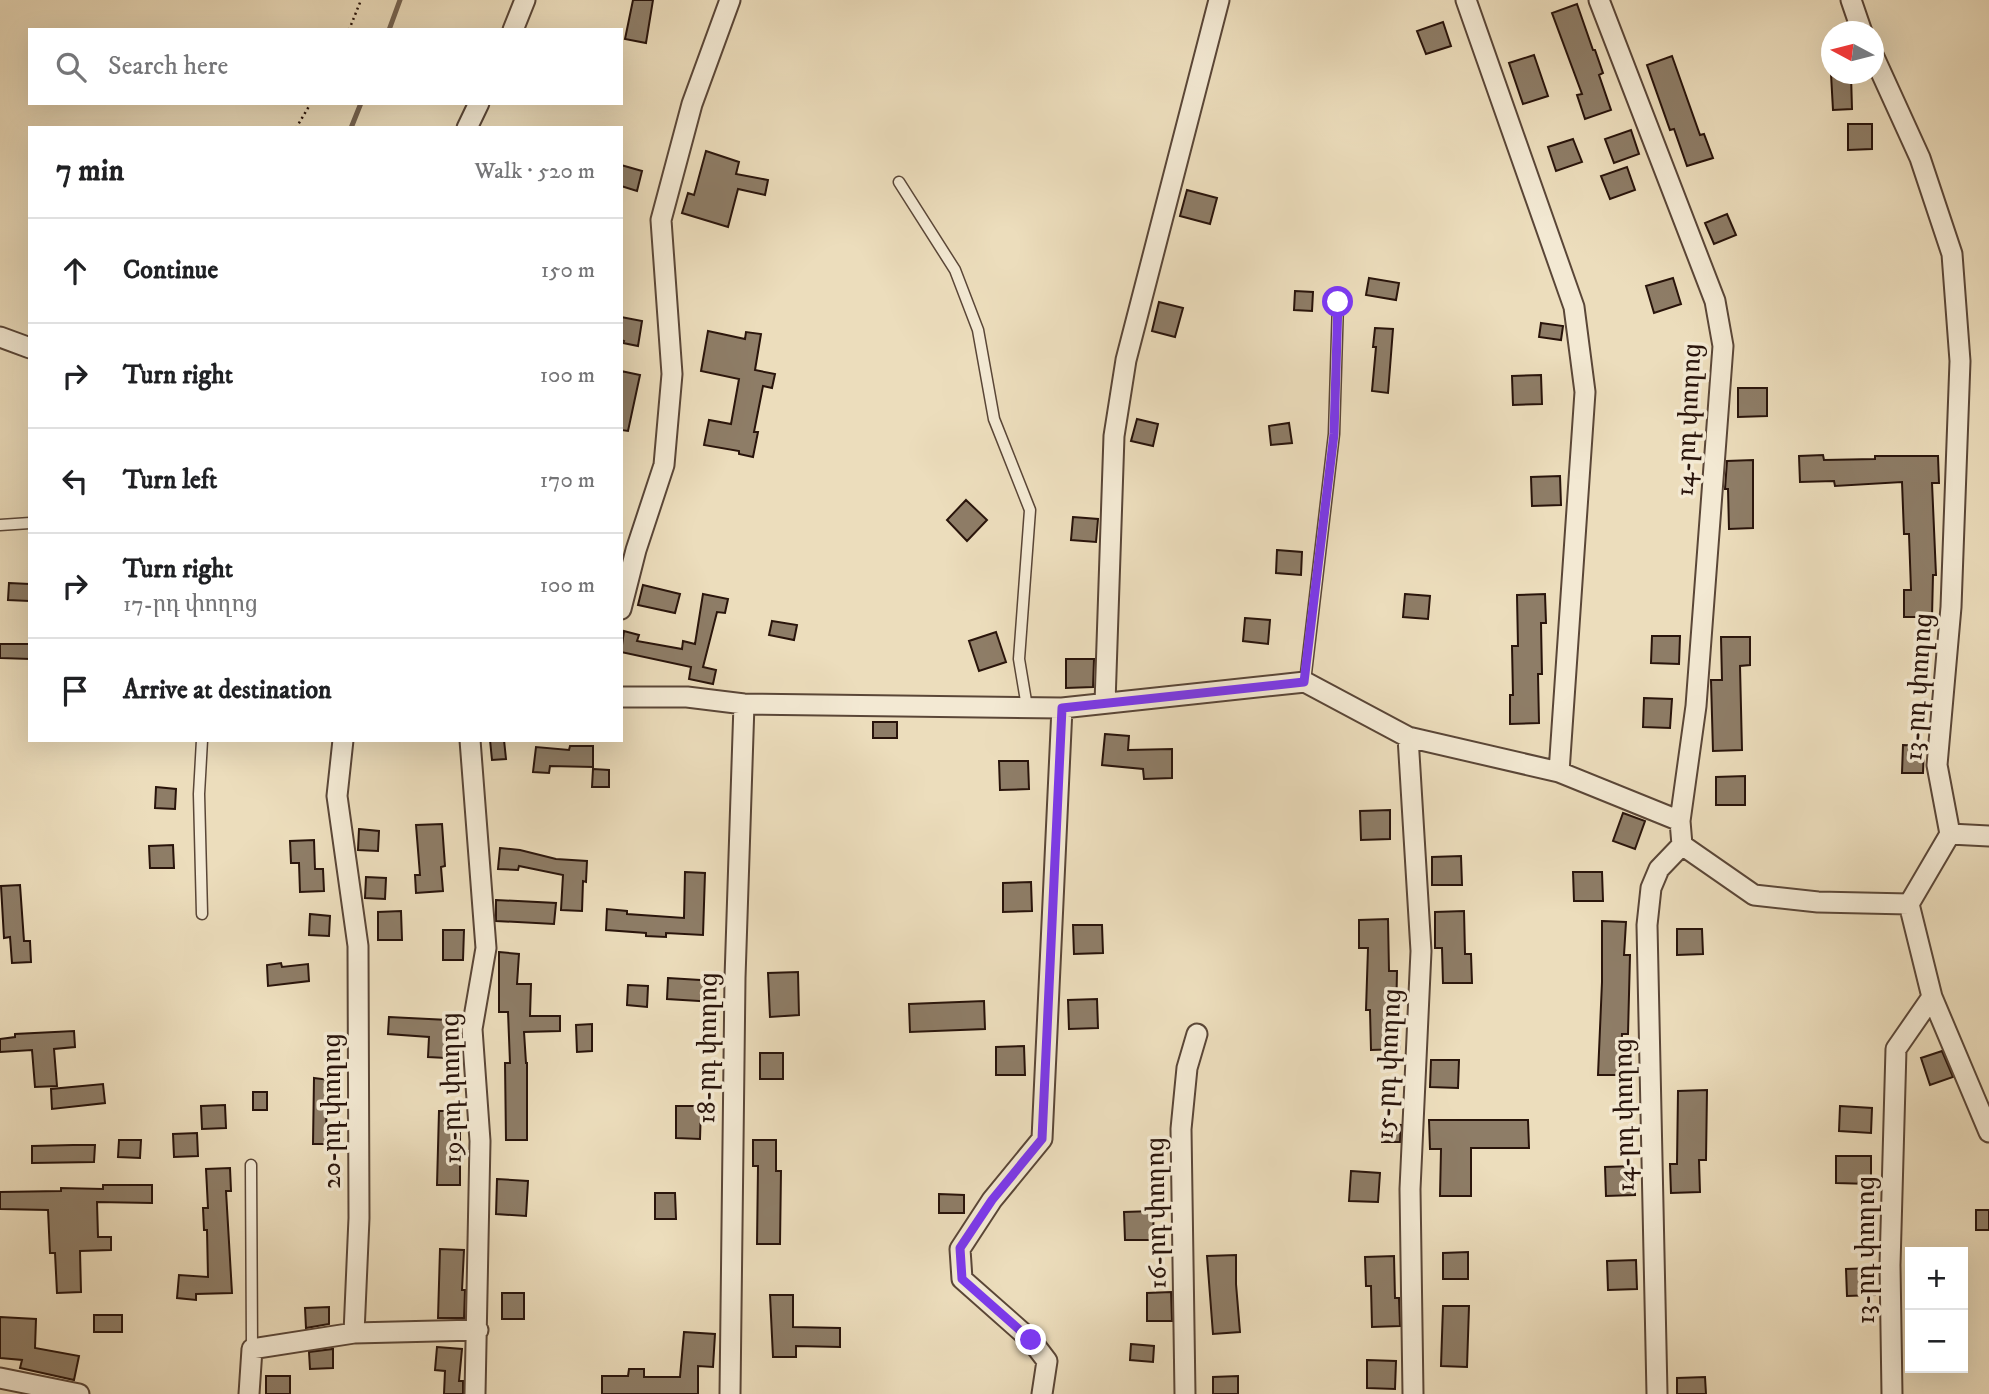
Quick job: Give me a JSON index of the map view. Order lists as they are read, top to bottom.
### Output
{
  "streets": {
    "street": [
      "14-րդ փողոց",
      "13-րդ փողոց",
      "18-րդ փողոց",
      "15-րդ փողոց",
      "19-րդ փողոց",
      "20-րդ փողոց",
      "16-րդ փողոց"
    ]
  },
  "north": "left",
  "page": {
    "search": "Search here",
    "heading": ["7 min", "Walk · 520 m"],
    "list": [
      ["Continue", "150 m"],
      ["Turn right", "100 m"],
      ["Turn left", "170 m"],
      ["Turn right", "17-րդ փողոց", "100 m"],
      "Arrive at destination"
    ],
    "map_buttons": ["+", "−"]
  }
}
